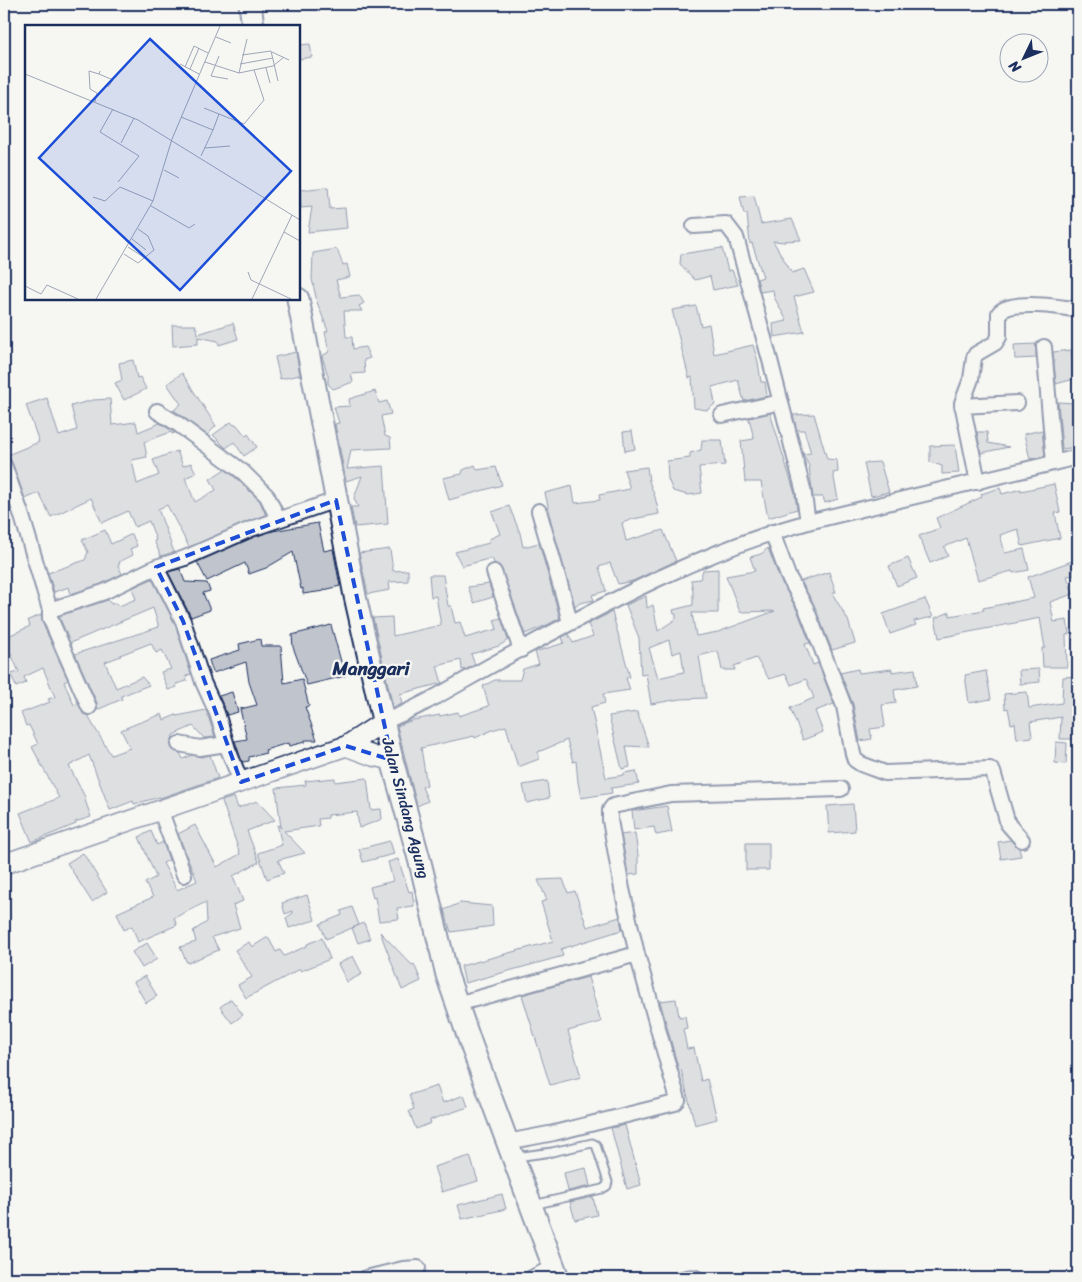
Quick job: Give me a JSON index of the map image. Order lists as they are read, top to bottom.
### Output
{
  "streets": {
    "main road": ["Jalan Sindang Agung"]
  },
  "districts": ["Manggari"],
  "north": "bottom left"
}
